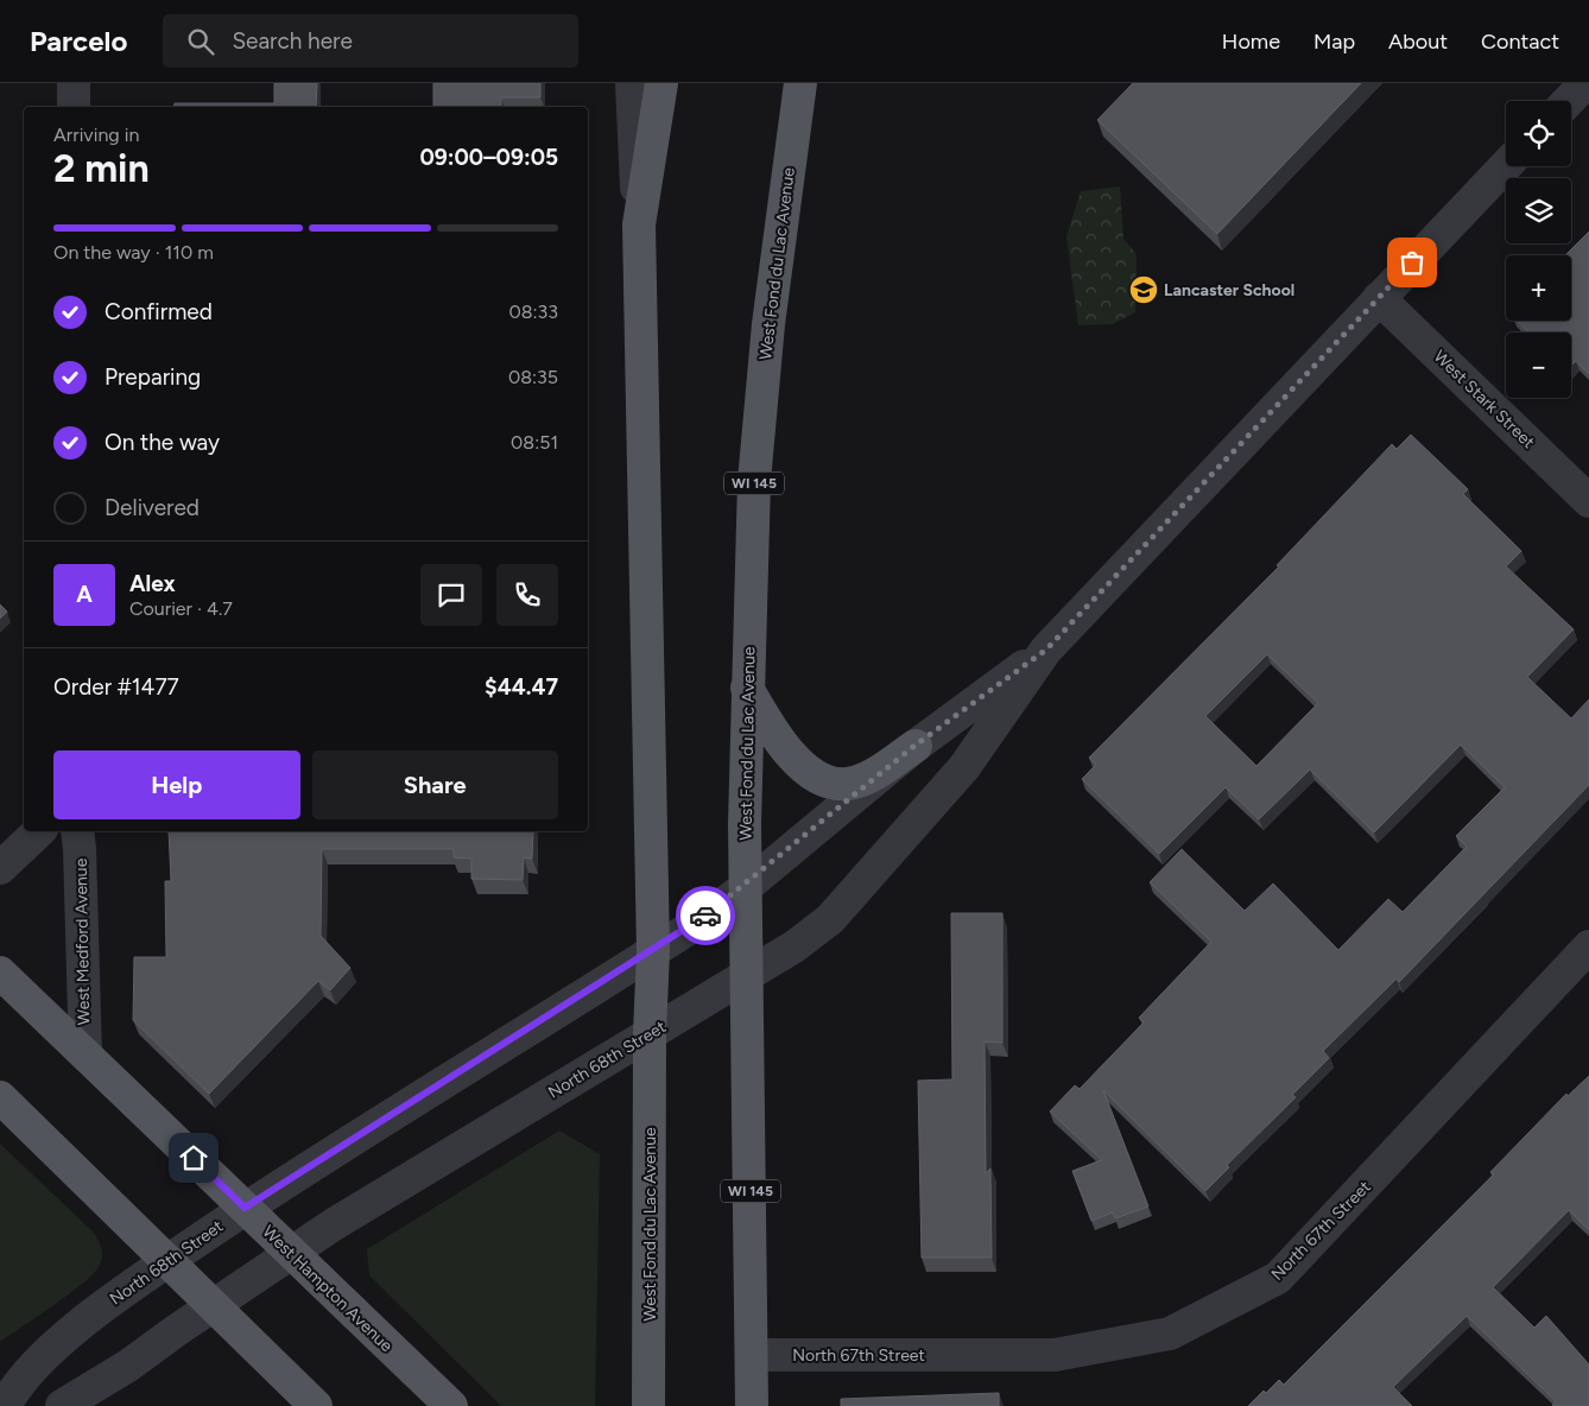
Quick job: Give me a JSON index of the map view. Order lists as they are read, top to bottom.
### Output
{
  "streets": {
    "main road": ["West Fond du Lac Avenue", "WI 145", "West Hampton Avenue"],
    "street": [
      "West Stark Street",
      "West Medford Avenue",
      "North 68th Street",
      "North 67th Street"
    ]
  },
  "crossings": [
    ["West Fond du Lac Avenue", "North 68th Street"],
    ["West Fond du Lac Avenue", "North 67th Street"],
    ["West Stark Street", "North 68th Street"],
    ["West Medford Avenue", "West Hampton Avenue"],
    ["North 68th Street", "West Hampton Avenue"]
  ],
  "places": {
    "school or university": ["Lancaster School"]
  },
  "page": {
    "header": "Parcelo",
    "search": "Search here",
    "nav": [
      "Home",
      "Map",
      "About",
      "Contact"
    ],
    "map_buttons": ["+", "−"],
    "heading": ["2 min", "Arriving in", "09:00–09:05"],
    "panel": [
      "Alex",
      "Courier · 4.7",
      "Order #1477",
      "$44.47"
    ],
    "bar": "On the way · 110 m",
    "list": [
      ["Confirmed", "08:33"],
      ["Preparing", "08:35"],
      ["On the way", "08:51"],
      "Delivered"
    ],
    "round": "A",
    "buttons": ["Help", "Share"]
  }
}
